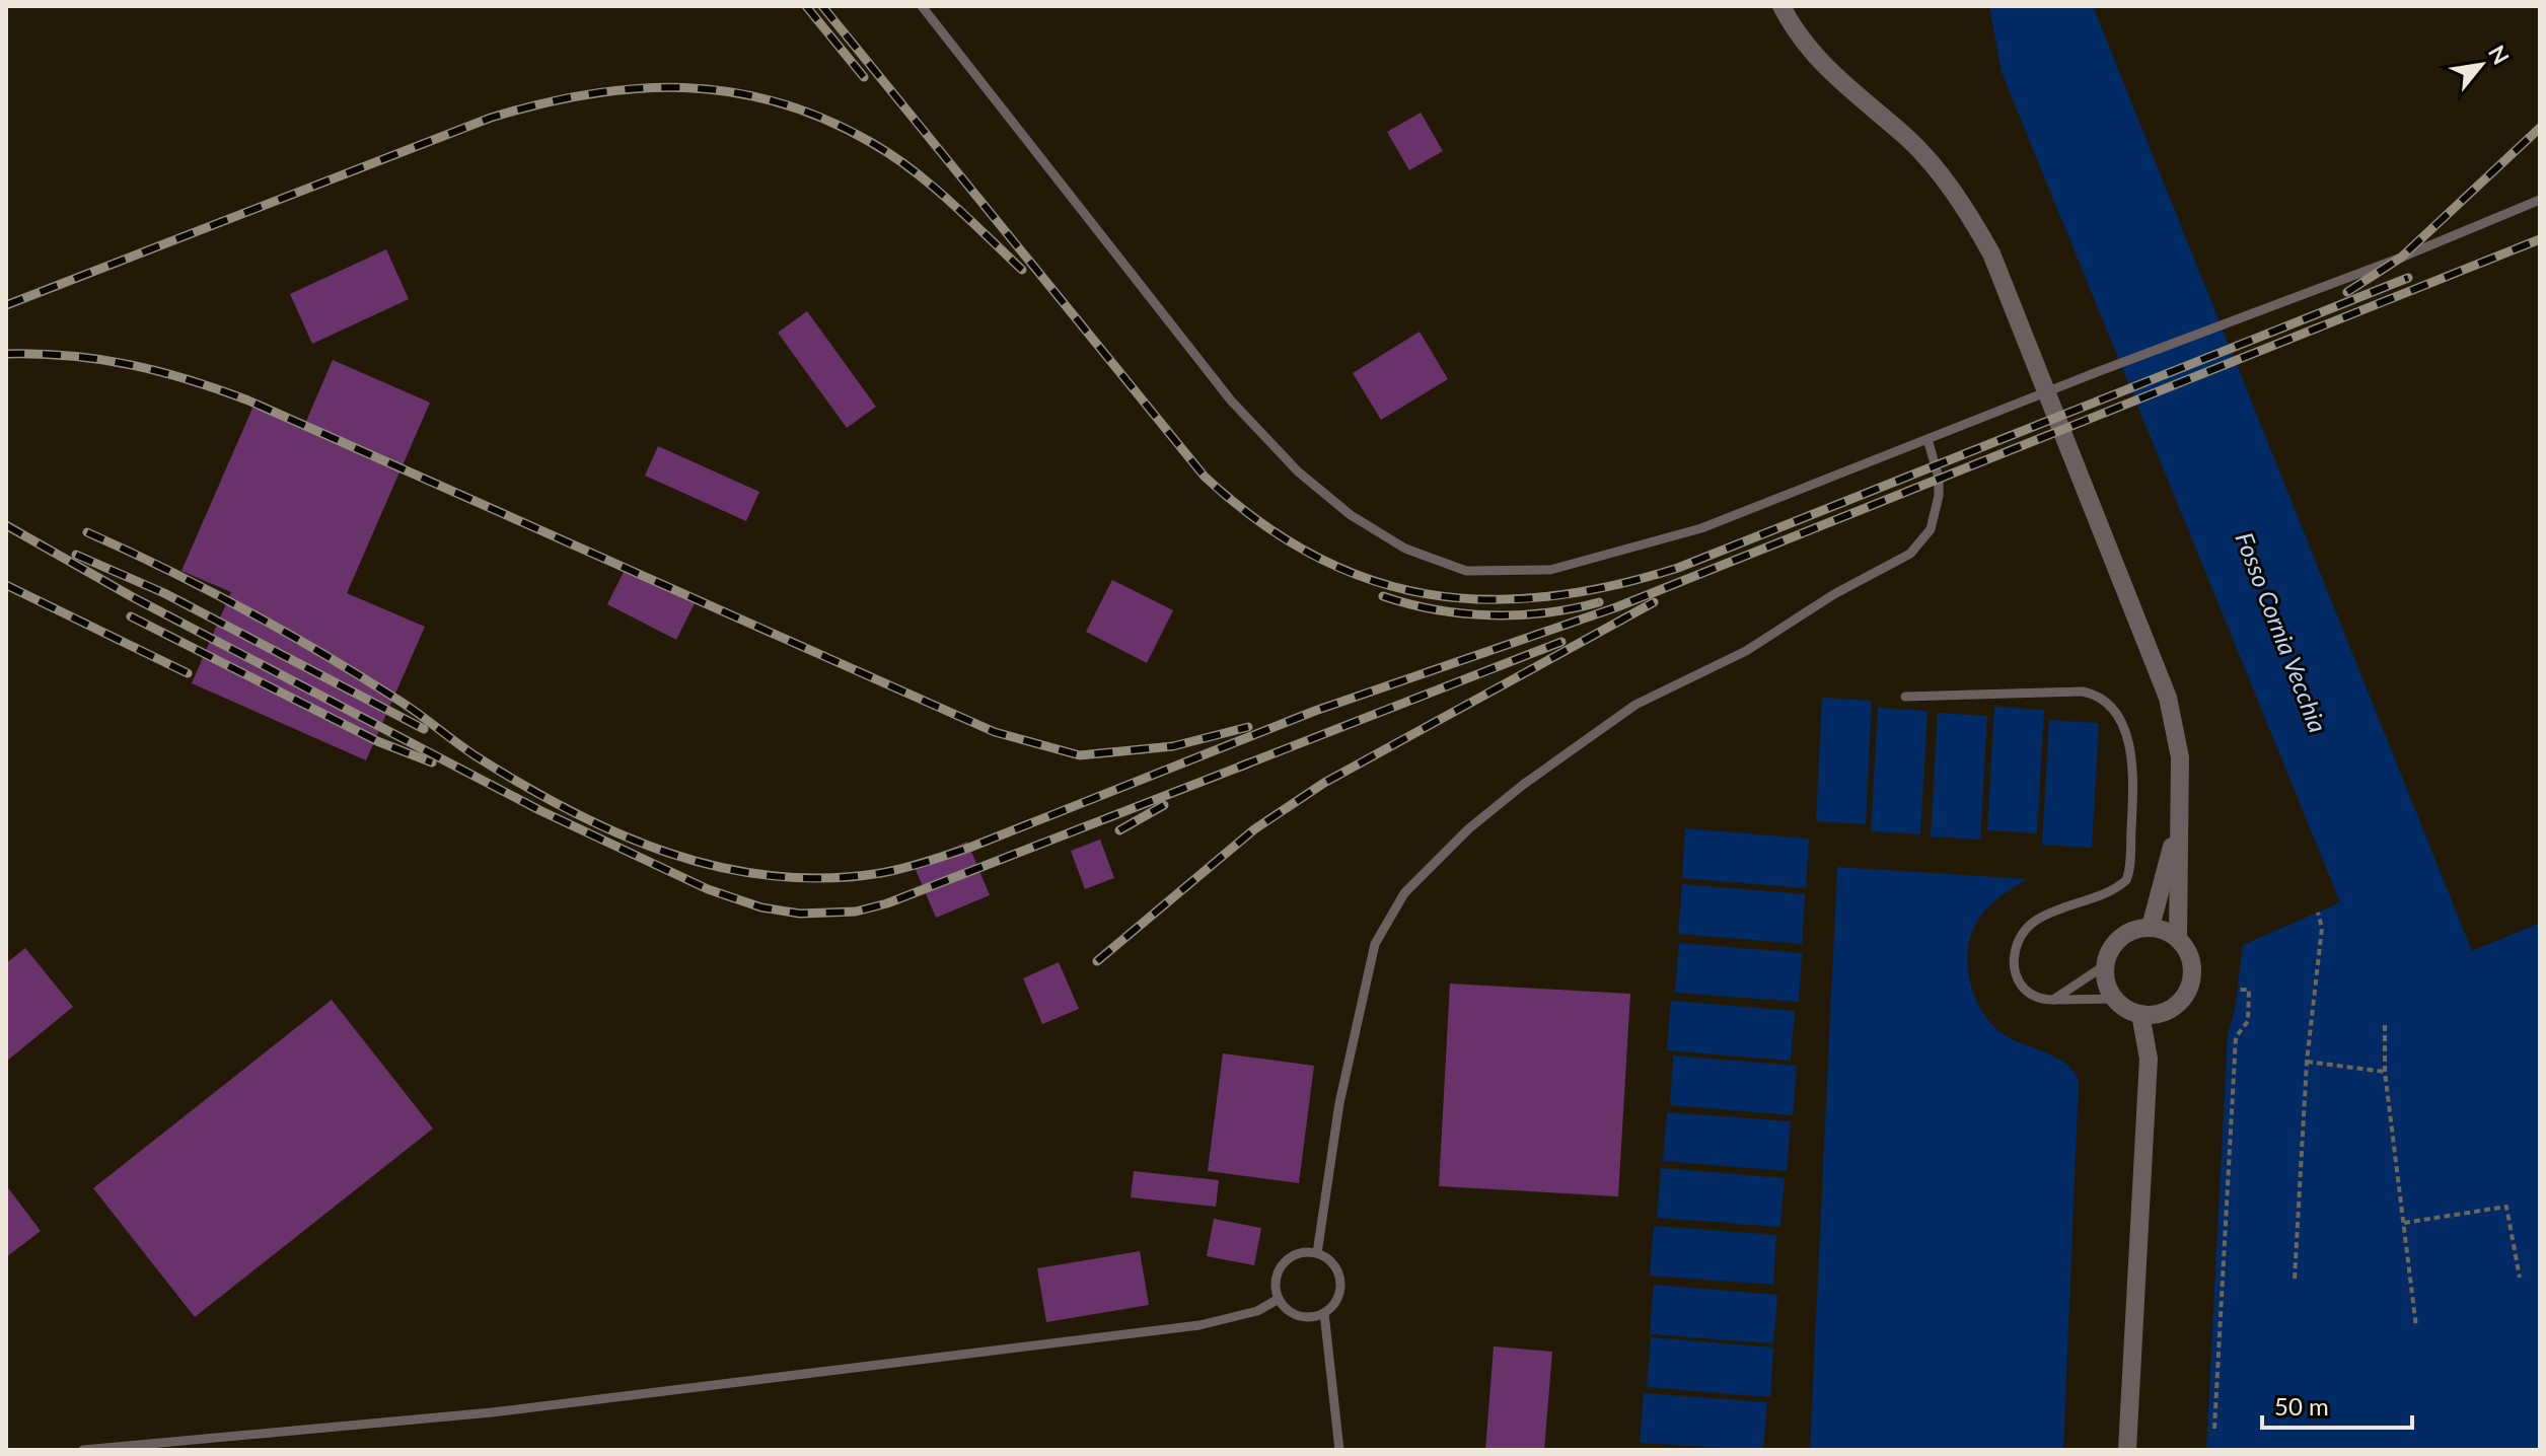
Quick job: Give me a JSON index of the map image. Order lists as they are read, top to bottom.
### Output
{
  "water": ["Fosso Cornia Vecchia"],
  "scale_bar": "50 m",
  "north": "top right"
}
